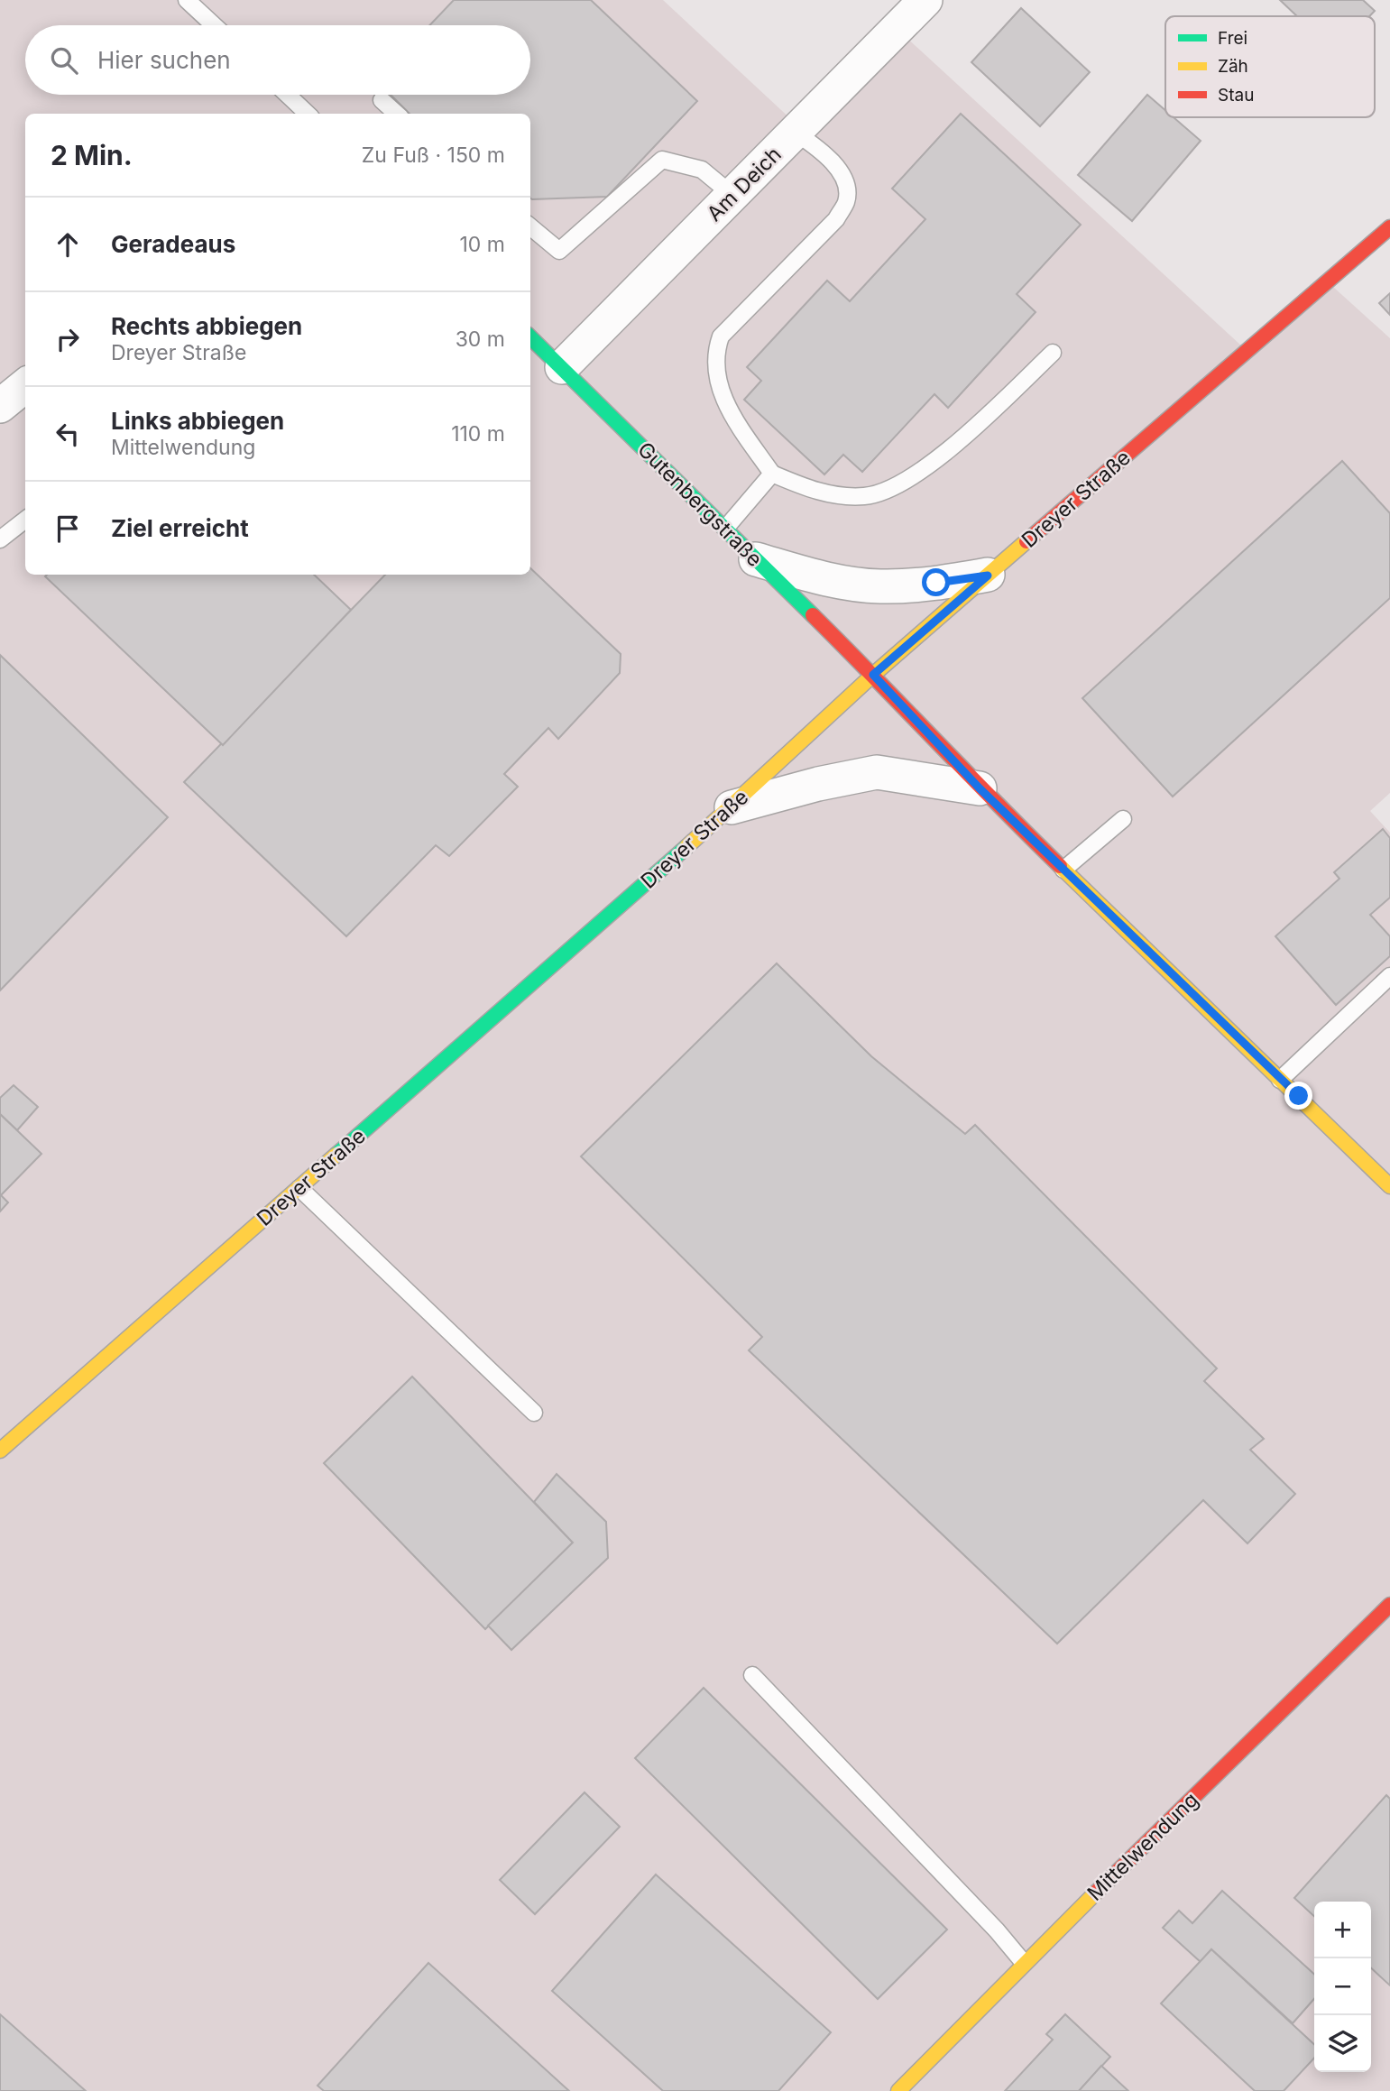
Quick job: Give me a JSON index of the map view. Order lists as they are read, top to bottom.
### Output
{
  "streets": {
    "street": [
      "Am Deich",
      "Dreyer Straße",
      "Gutenbergstraße",
      "Mittelwendung"
    ]
  },
  "crossings": [
    ["Am Deich", "Gutenbergstraße"],
    ["Dreyer Straße", "Gutenbergstraße"]
  ],
  "legend": ["Frei", "Zäh", "Stau"],
  "page": {
    "search": "Hier suchen",
    "heading": ["2 Min.", "Zu Fuß · 150 m"],
    "list": [
      ["Geradeaus", "10 m"],
      ["Rechts abbiegen", "Dreyer Straße", "30 m"],
      ["Links abbiegen", "Mittelwendung", "110 m"],
      "Ziel erreicht"
    ],
    "map_buttons": ["+", "−"]
  }
}
